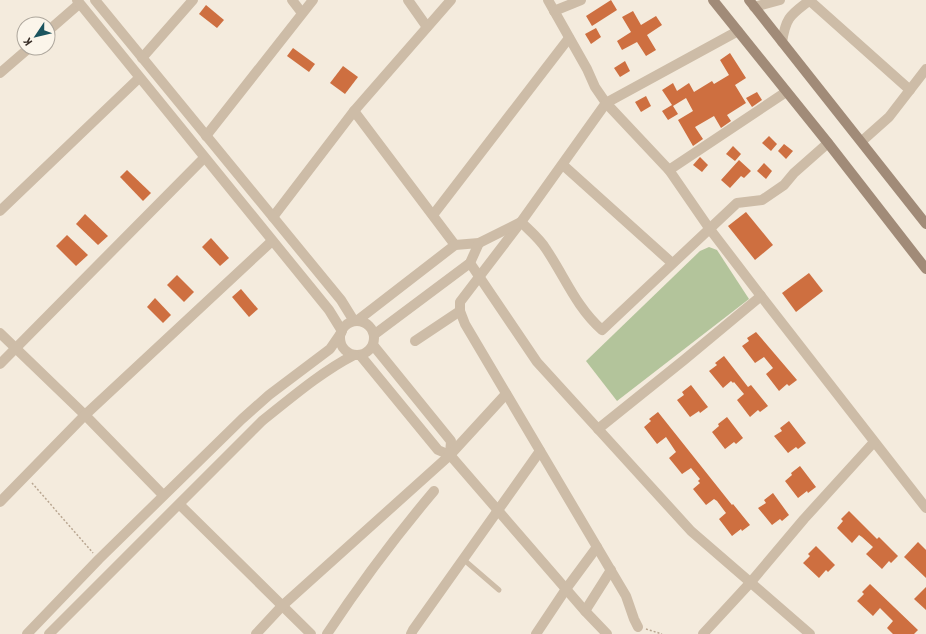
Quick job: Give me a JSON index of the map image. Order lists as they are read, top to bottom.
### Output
{
  "north": "bottom left"
}
